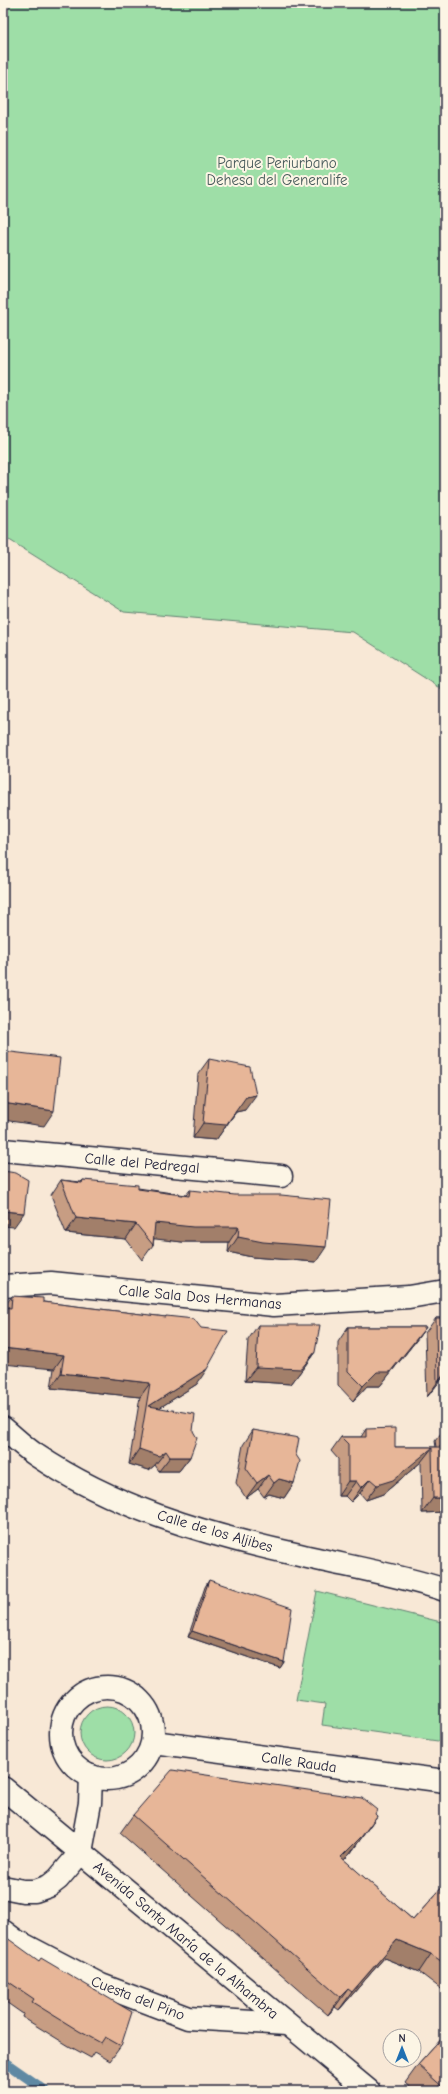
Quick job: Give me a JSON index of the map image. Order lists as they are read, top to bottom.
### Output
{
  "streets": {
    "street": [
      "Calle del Pedregal",
      "Calle Sala Dos Hermanas",
      "Calle de los Aljibes",
      "Calle Rauda",
      "Avenida Santa María de la Alhambra",
      "Cuesta del Pino"
    ]
  },
  "crossings": [
    ["Avenida Santa María de la Alhambra", "Cuesta del Pino"]
  ],
  "parks": ["Parque Periurbano Dehesa del Generalife"],
  "north": "top"
}
